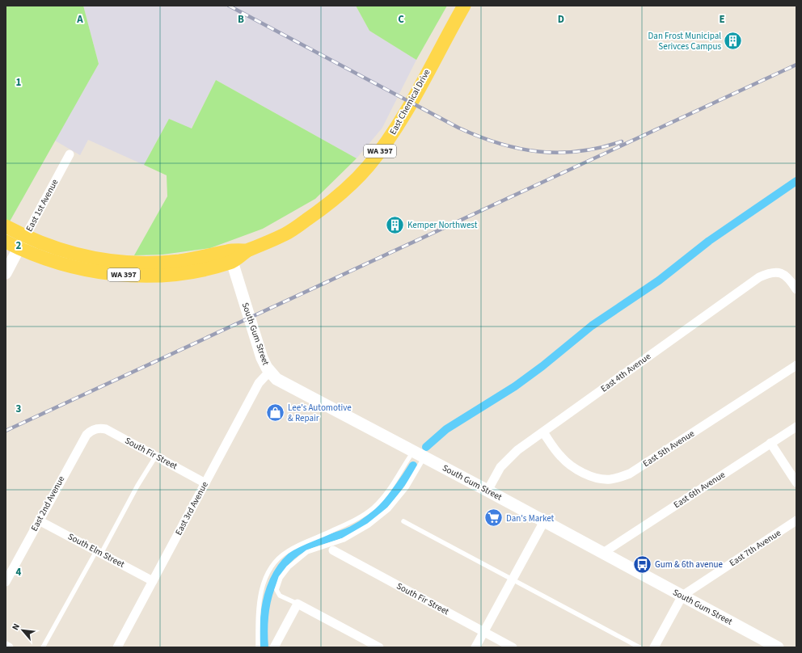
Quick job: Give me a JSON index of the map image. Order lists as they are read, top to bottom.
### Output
{
  "streets": {
    "main road": [
      "East Chemical Drive",
      "WA 397",
      "East 1st Avenue",
      "South Gum Street"
    ],
    "street": [
      "East 4th Avenue",
      "East 5th Avenue",
      "South Fir Street",
      "East 6th Avenue",
      "East 2nd Avenue",
      "East 3rd Avenue",
      "East 7th Avenue",
      "South Elm Street"
    ]
  },
  "crossings": [
    ["East Chemical Drive", "WA 397"],
    ["East Chemical Drive", "South Gum Street"],
    ["WA 397", "East 1st Avenue"],
    ["WA 397", "South Gum Street"],
    ["South Gum Street", "East 4th Avenue"],
    ["South Gum Street", "East 6th Avenue"],
    ["South Gum Street", "East 3rd Avenue"],
    ["South Gum Street", "East 7th Avenue"],
    ["East 4th Avenue", "East 5th Avenue"],
    ["South Fir Street", "East 2nd Avenue"],
    ["South Fir Street", "East 3rd Avenue"],
    ["East 2nd Avenue", "South Elm Street"],
    ["East 3rd Avenue", "South Elm Street"]
  ],
  "places": {
    "building": ["Dan Frost Municipal Serivces Campus", "Kemper Northwest"],
    "shop": ["Lee's Automotive & Repair"],
    "supermarket": ["Dan's Market"],
    "bus stop": ["Gum & 6th avenue"]
  },
  "north": "top left",
  "grid": {
    "columns": [
      "A",
      "B",
      "C",
      "D",
      "E"
    ],
    "rows": [
      "1",
      "2",
      "3",
      "4"
    ]
  }
}
